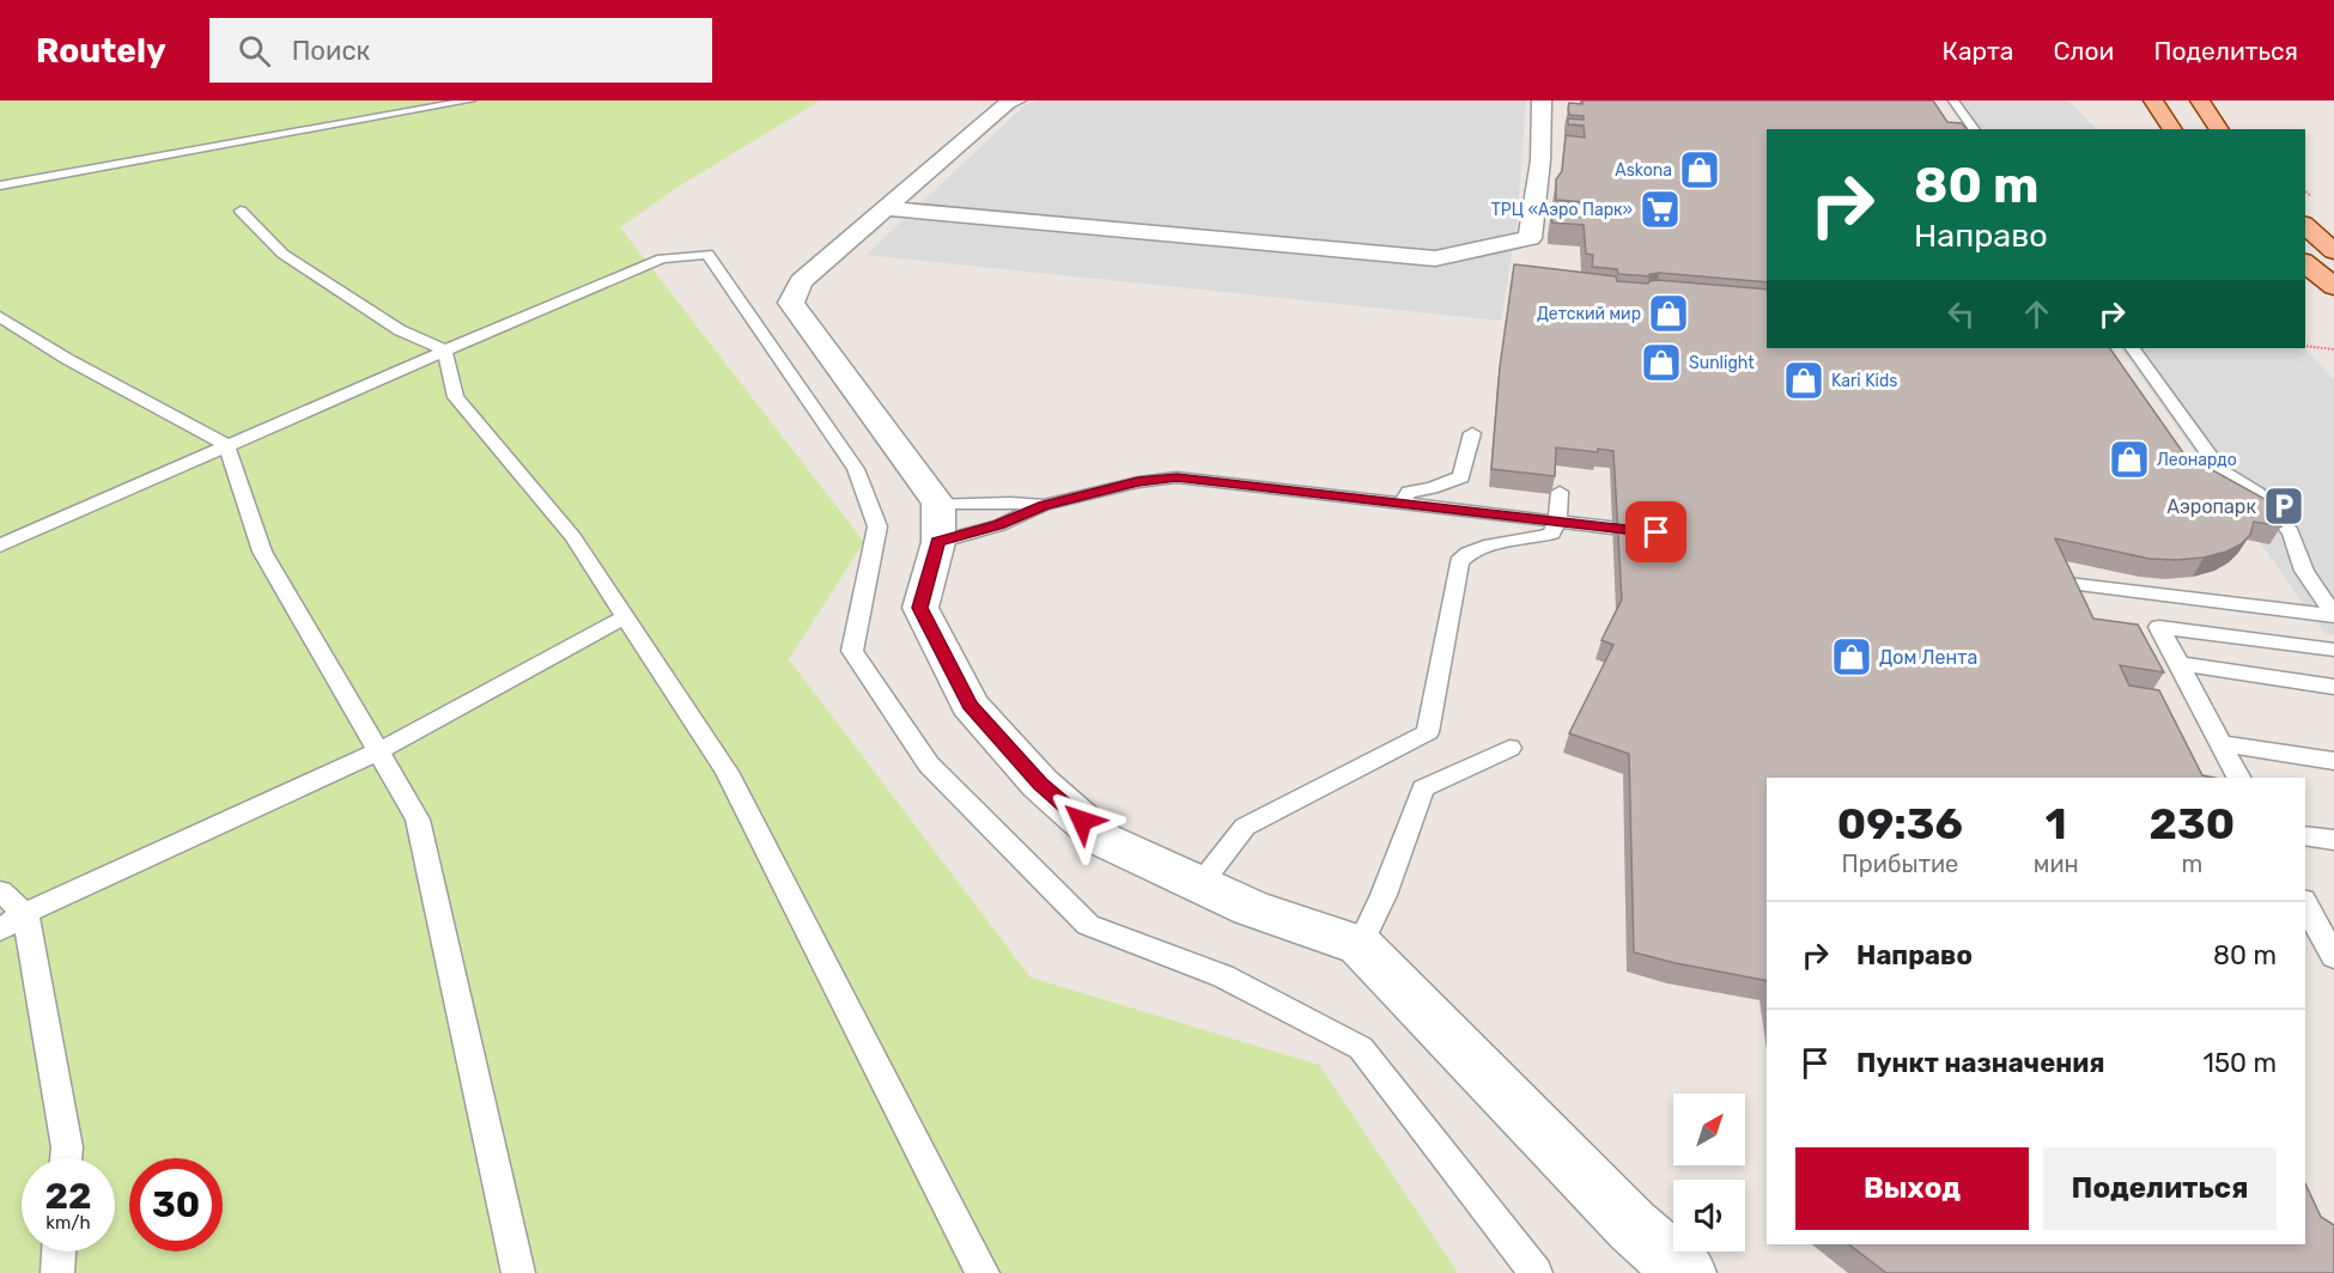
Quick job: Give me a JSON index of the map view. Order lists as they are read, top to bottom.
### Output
{
  "places": {
    "shop": [
      "Askona",
      "Детский мир",
      "Sunlight",
      "Kari Kids",
      "Леонардо",
      "Дом Лента"
    ],
    "supermarket": ["ТРЦ «Аэро Парк»"],
    "parking": ["Аэропарк"]
  },
  "north": "top right",
  "page": {
    "header": "Routely",
    "search": "Поиск",
    "nav": ["Карта", "Слои", "Поделиться"],
    "turn": ["80 m", "Направо"],
    "eta": [
      "09:36",
      "Прибытие",
      "1",
      "мин",
      "230",
      "m"
    ],
    "list": [
      {
        "name": "Направо",
        "value": "80 m"
      },
      {
        "name": "Пункт назначения",
        "value": "150 m"
      }
    ],
    "buttons": ["Выход", "Поделиться"],
    "speed": "22 km/h",
    "limit": "30"
  }
}
